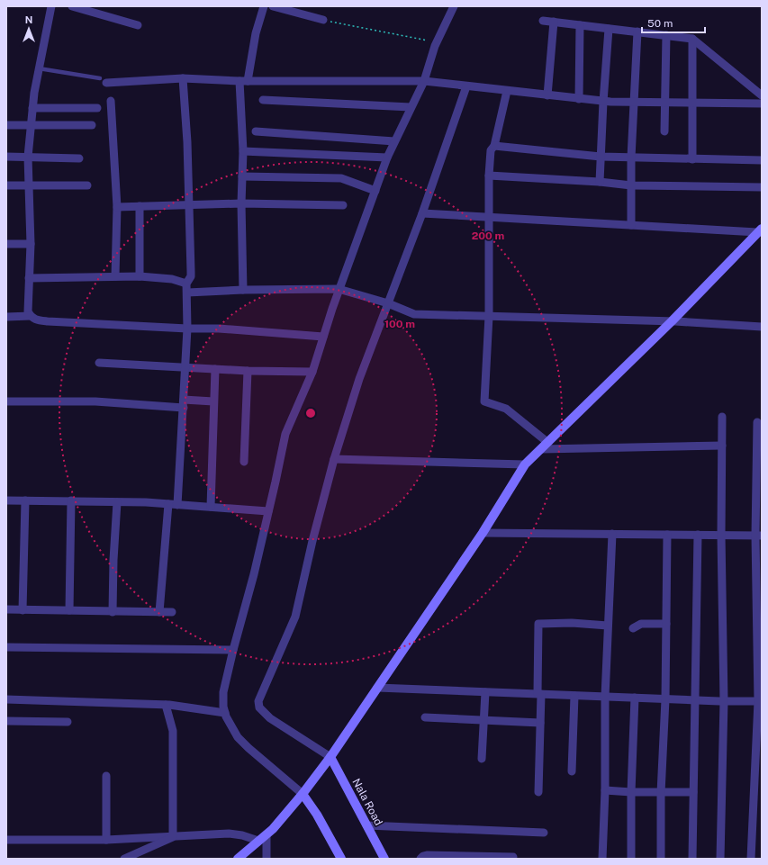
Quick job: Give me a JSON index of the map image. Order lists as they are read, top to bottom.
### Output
{
  "streets": {
    "street": ["Nala Road"]
  },
  "scale_bar": "50 m",
  "north": "top",
  "rings": ["200 m", "100 m"]
}
